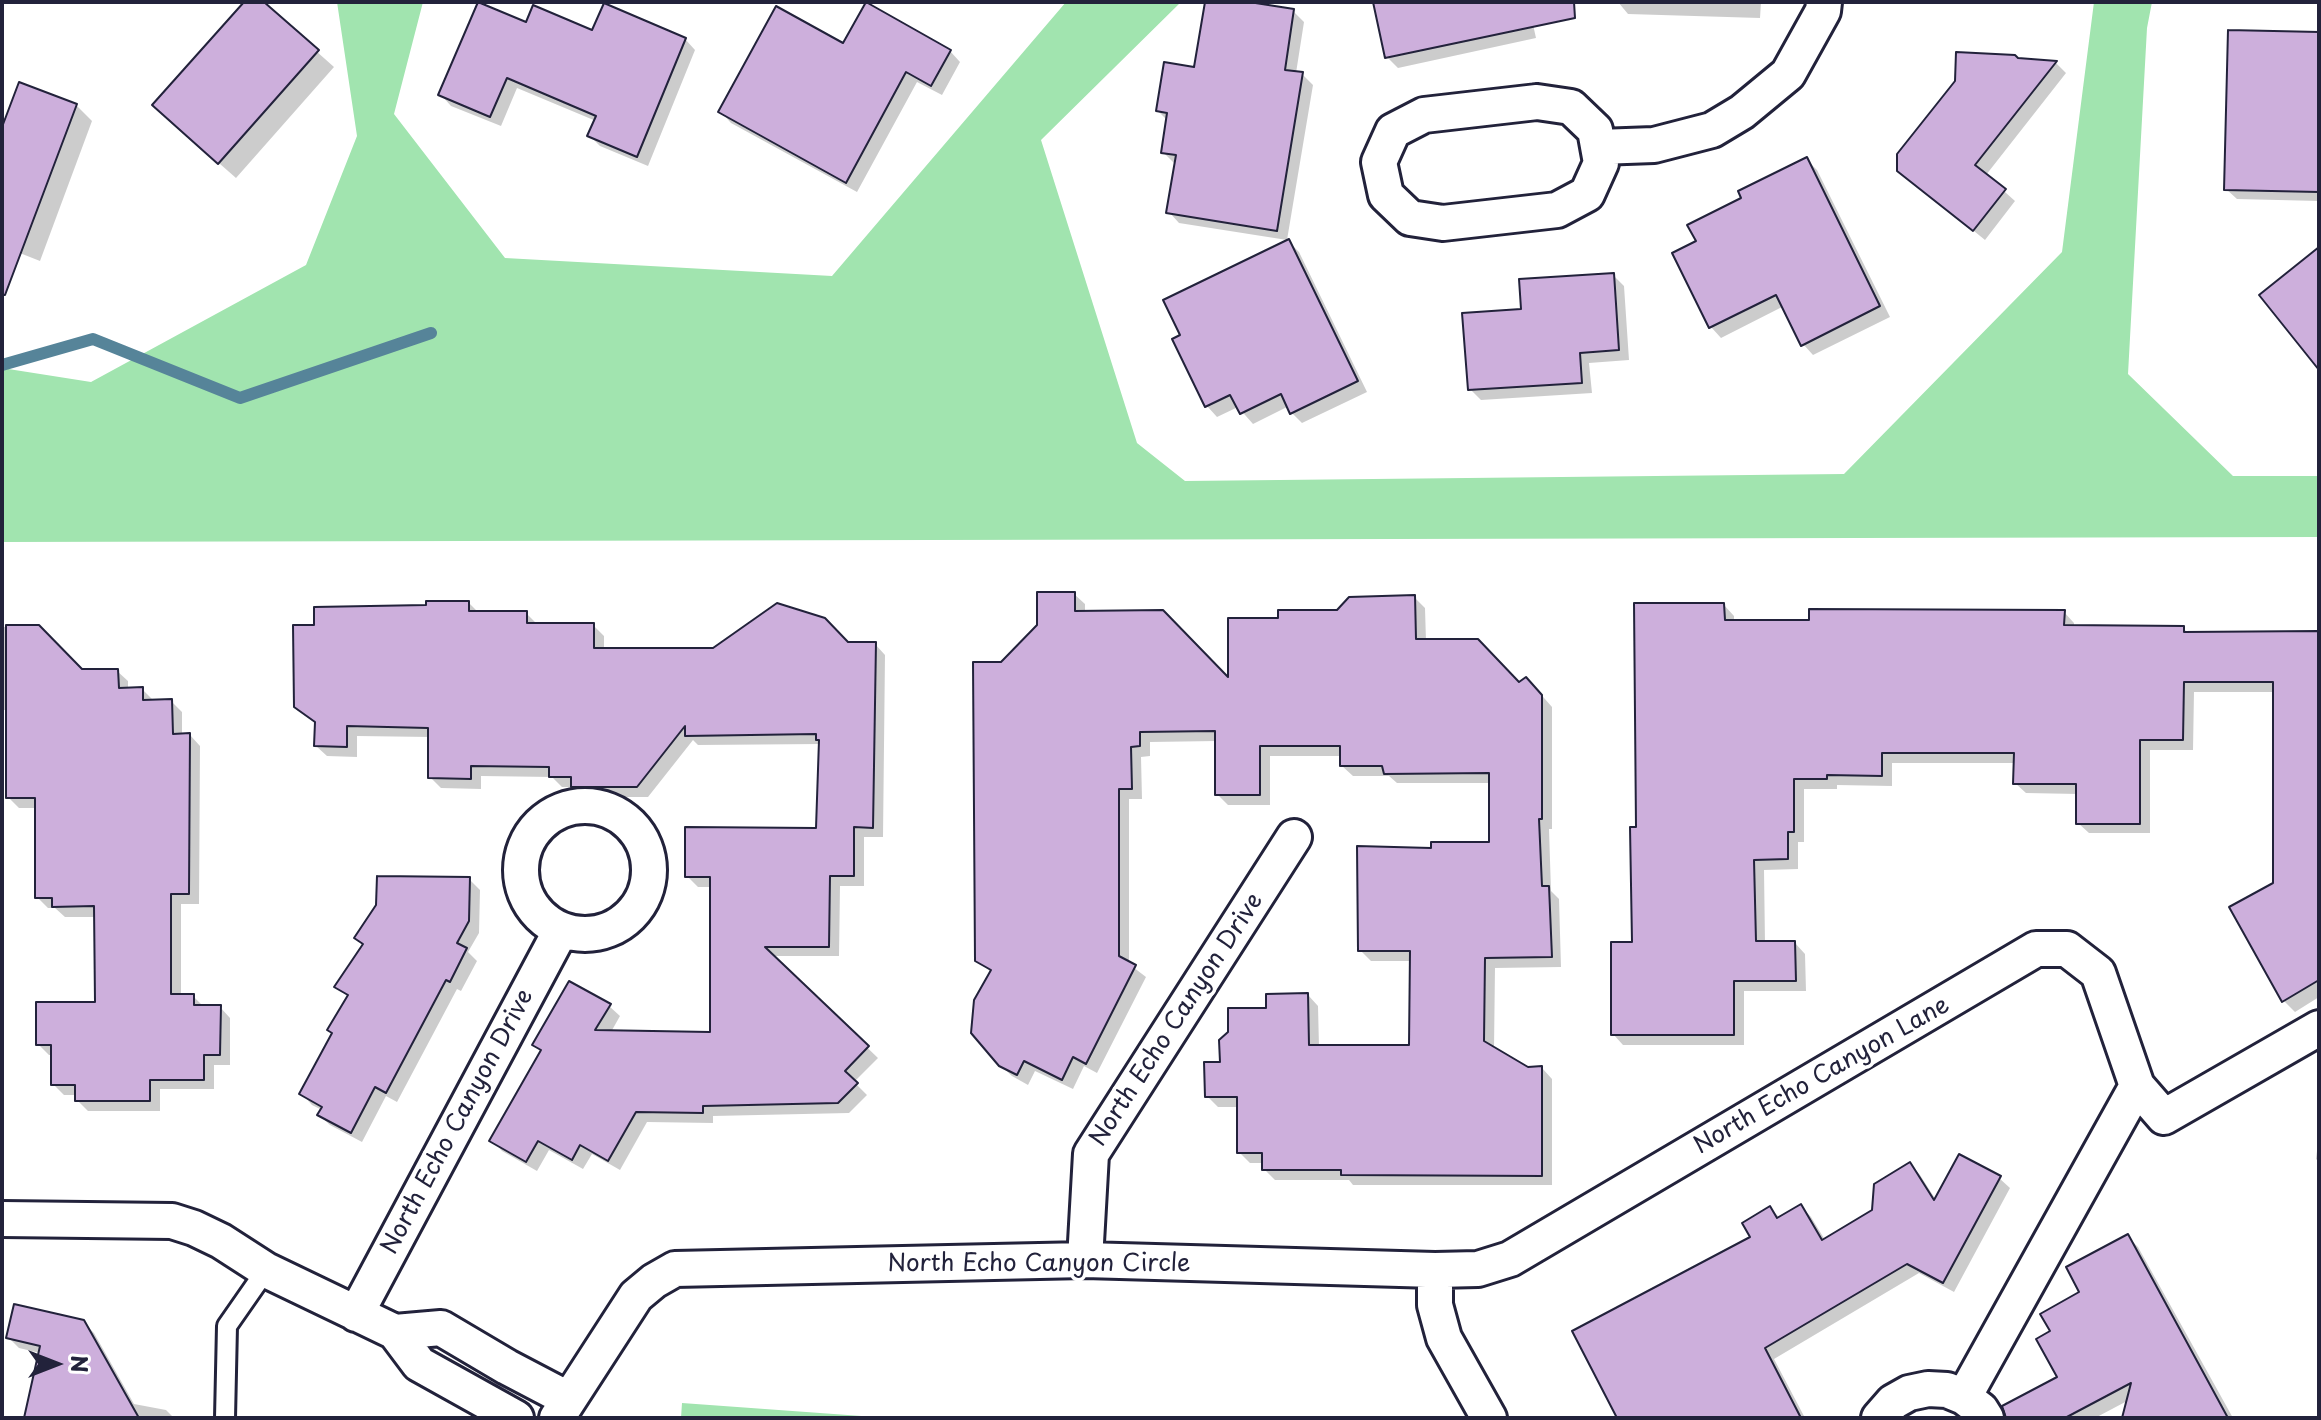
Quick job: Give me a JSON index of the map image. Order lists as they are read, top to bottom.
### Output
{
  "streets": {
    "street": ["North Echo Canyon Drive", "North Echo Canyon Lane", "North Echo Canyon Circle"]
  },
  "crossings": [
    ["North Echo Canyon Drive", "North Echo Canyon Circle"],
    ["North Echo Canyon Lane", "North Echo Canyon Circle"]
  ],
  "north": "right"
}
